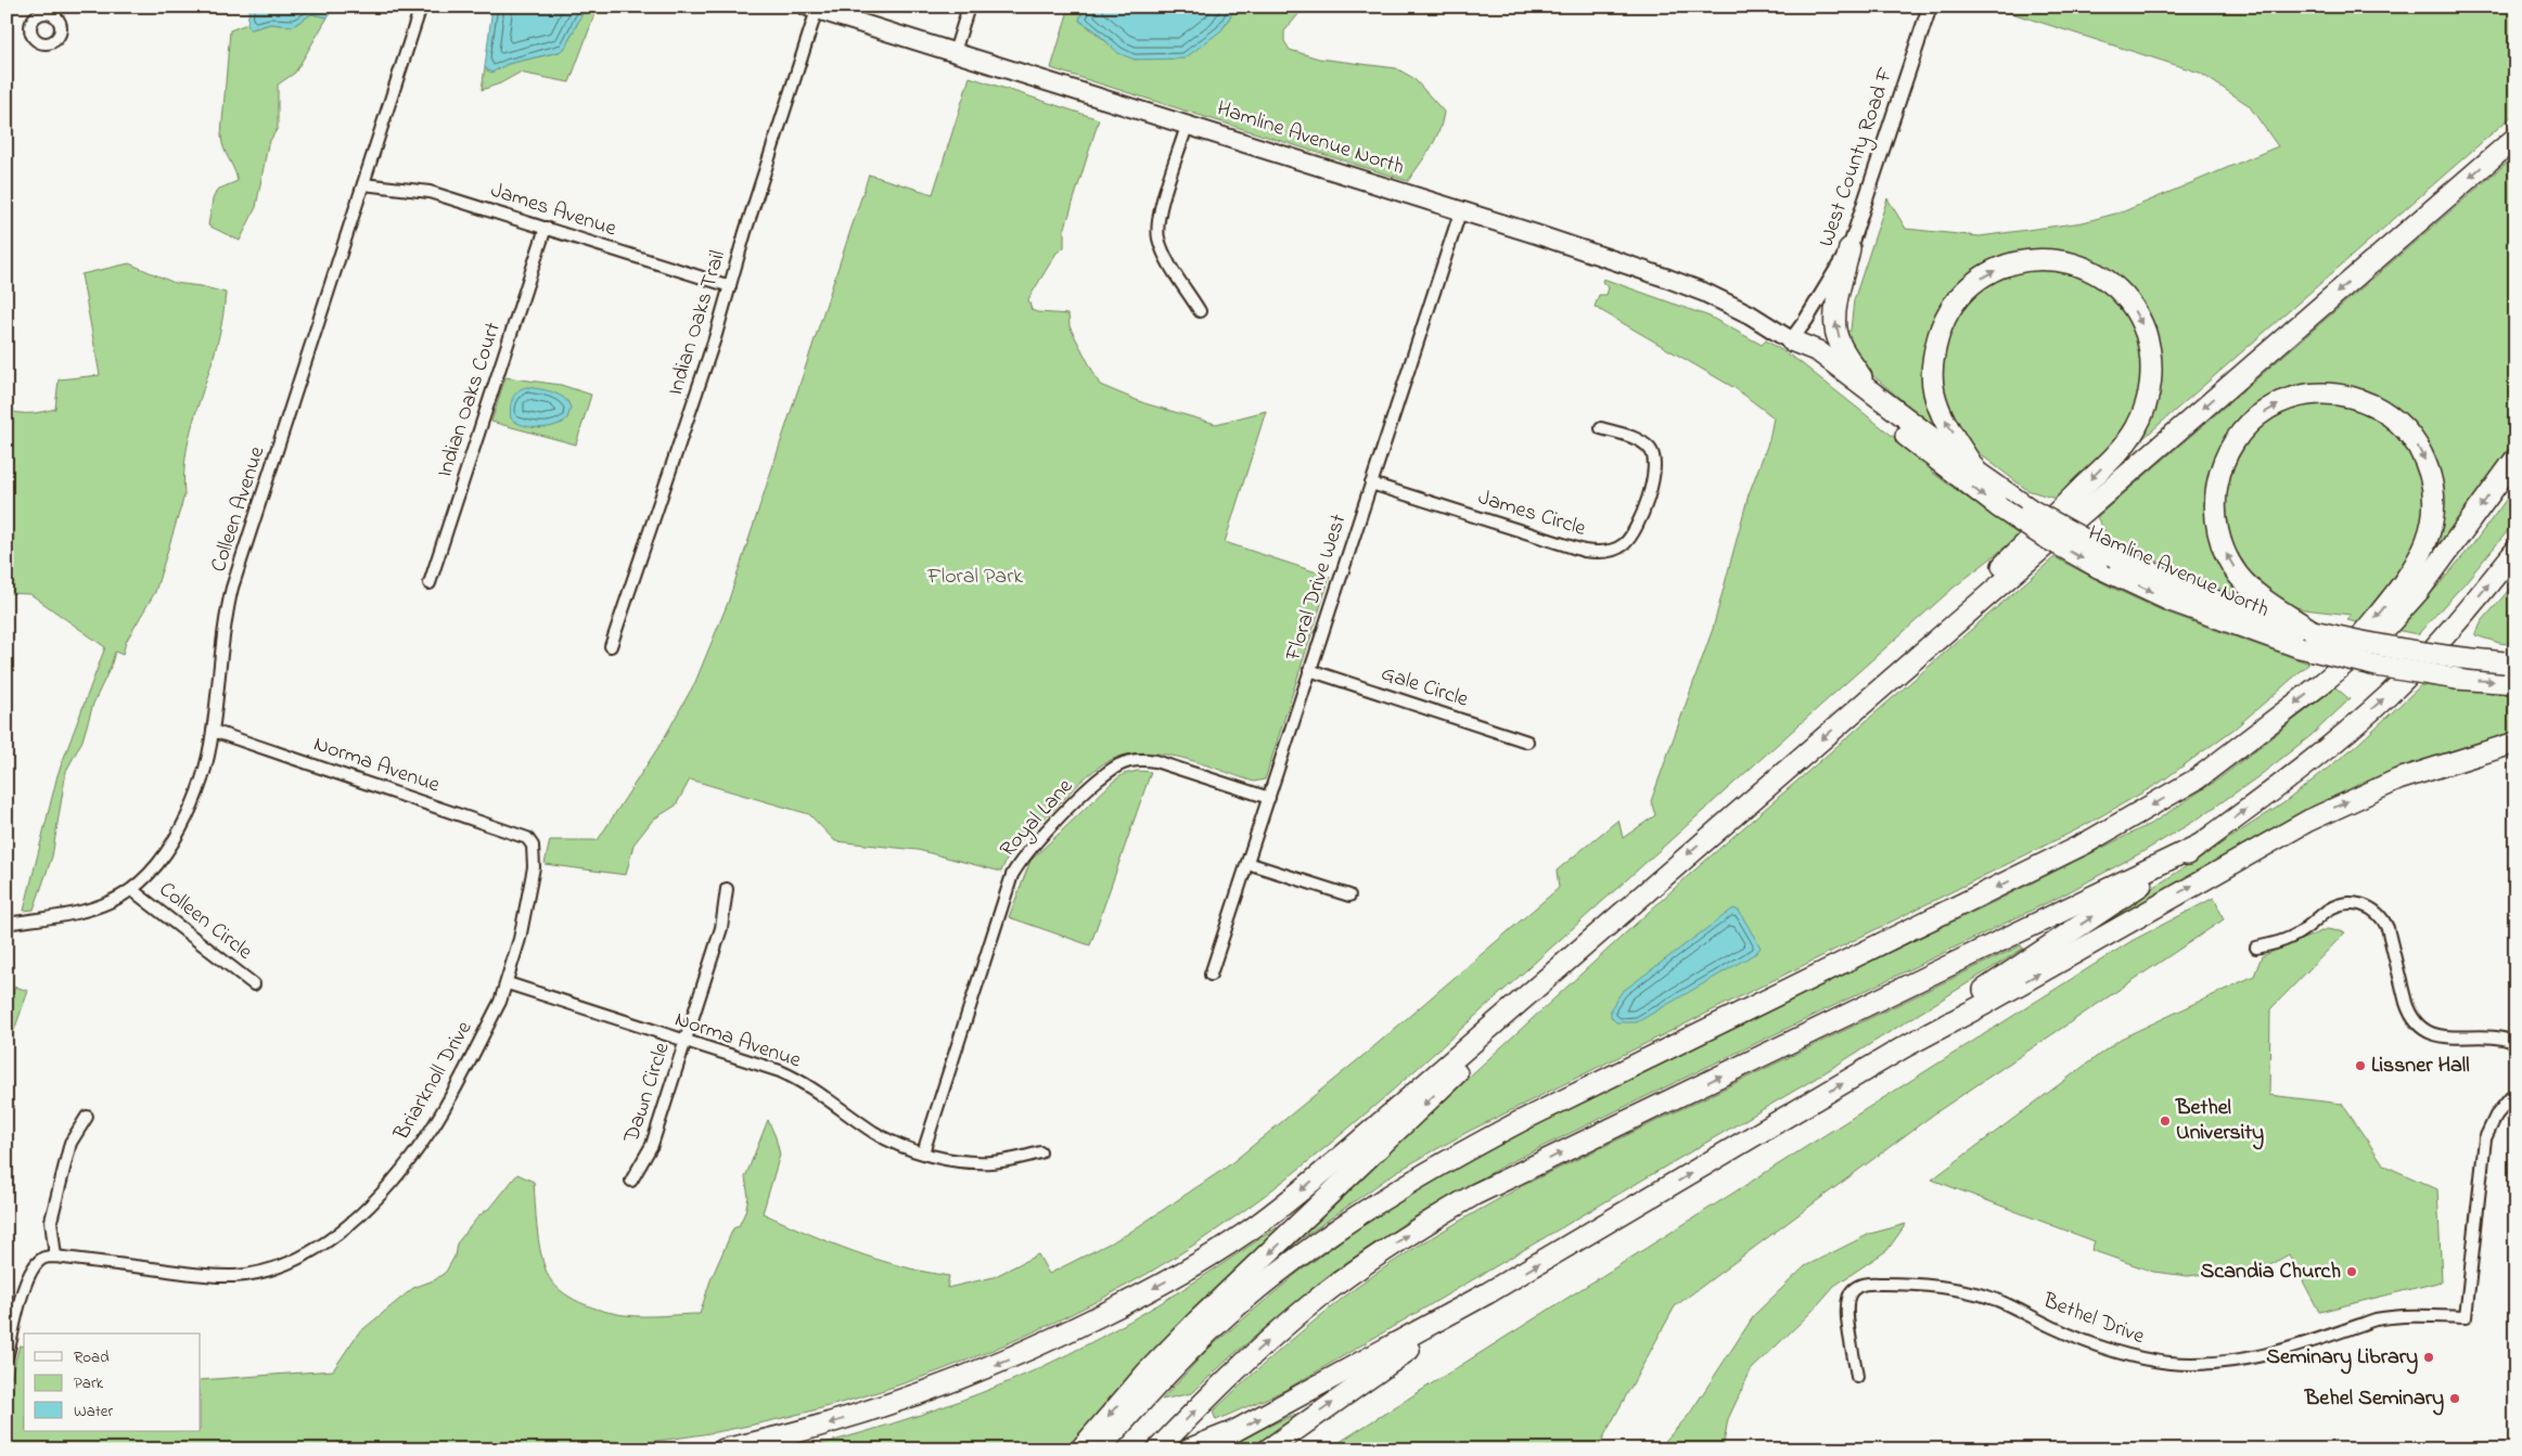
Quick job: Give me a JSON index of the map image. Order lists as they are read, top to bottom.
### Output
{
  "streets": {
    "highway": ["Hamline Avenue North"],
    "street": [
      "West County Road F",
      "James Avenue",
      "Indian Oaks Trail",
      "Indian Oaks Court",
      "Colleen Avenue",
      "James Circle",
      "Floral Drive West",
      "Gale Circle",
      "Norma Avenue",
      "Royal Lane",
      "Colleen Circle",
      "Briarknoll Drive",
      "Dawn Circle",
      "Bethel Drive"
    ]
  },
  "crossings": [
    ["Hamline Avenue North", "West County Road F"],
    ["Hamline Avenue North", "Indian Oaks Trail"],
    ["Hamline Avenue North", "Floral Drive West"],
    ["James Avenue", "Indian Oaks Trail"],
    ["James Avenue", "Indian Oaks Court"],
    ["James Avenue", "Colleen Avenue"],
    ["Colleen Avenue", "Norma Avenue"],
    ["Colleen Avenue", "Colleen Circle"],
    ["James Circle", "Floral Drive West"],
    ["Floral Drive West", "Gale Circle"],
    ["Floral Drive West", "Royal Lane"],
    ["Norma Avenue", "Royal Lane"],
    ["Norma Avenue", "Briarknoll Drive"],
    ["Norma Avenue", "Dawn Circle"]
  ],
  "parks": ["Floral Park"],
  "places": [
    "Lissner Hall",
    "Bethel University",
    "Scandia Church",
    "Seminary Library",
    "Behel Seminary"
  ],
  "legend": ["Road", "Park", "Water"]
}
